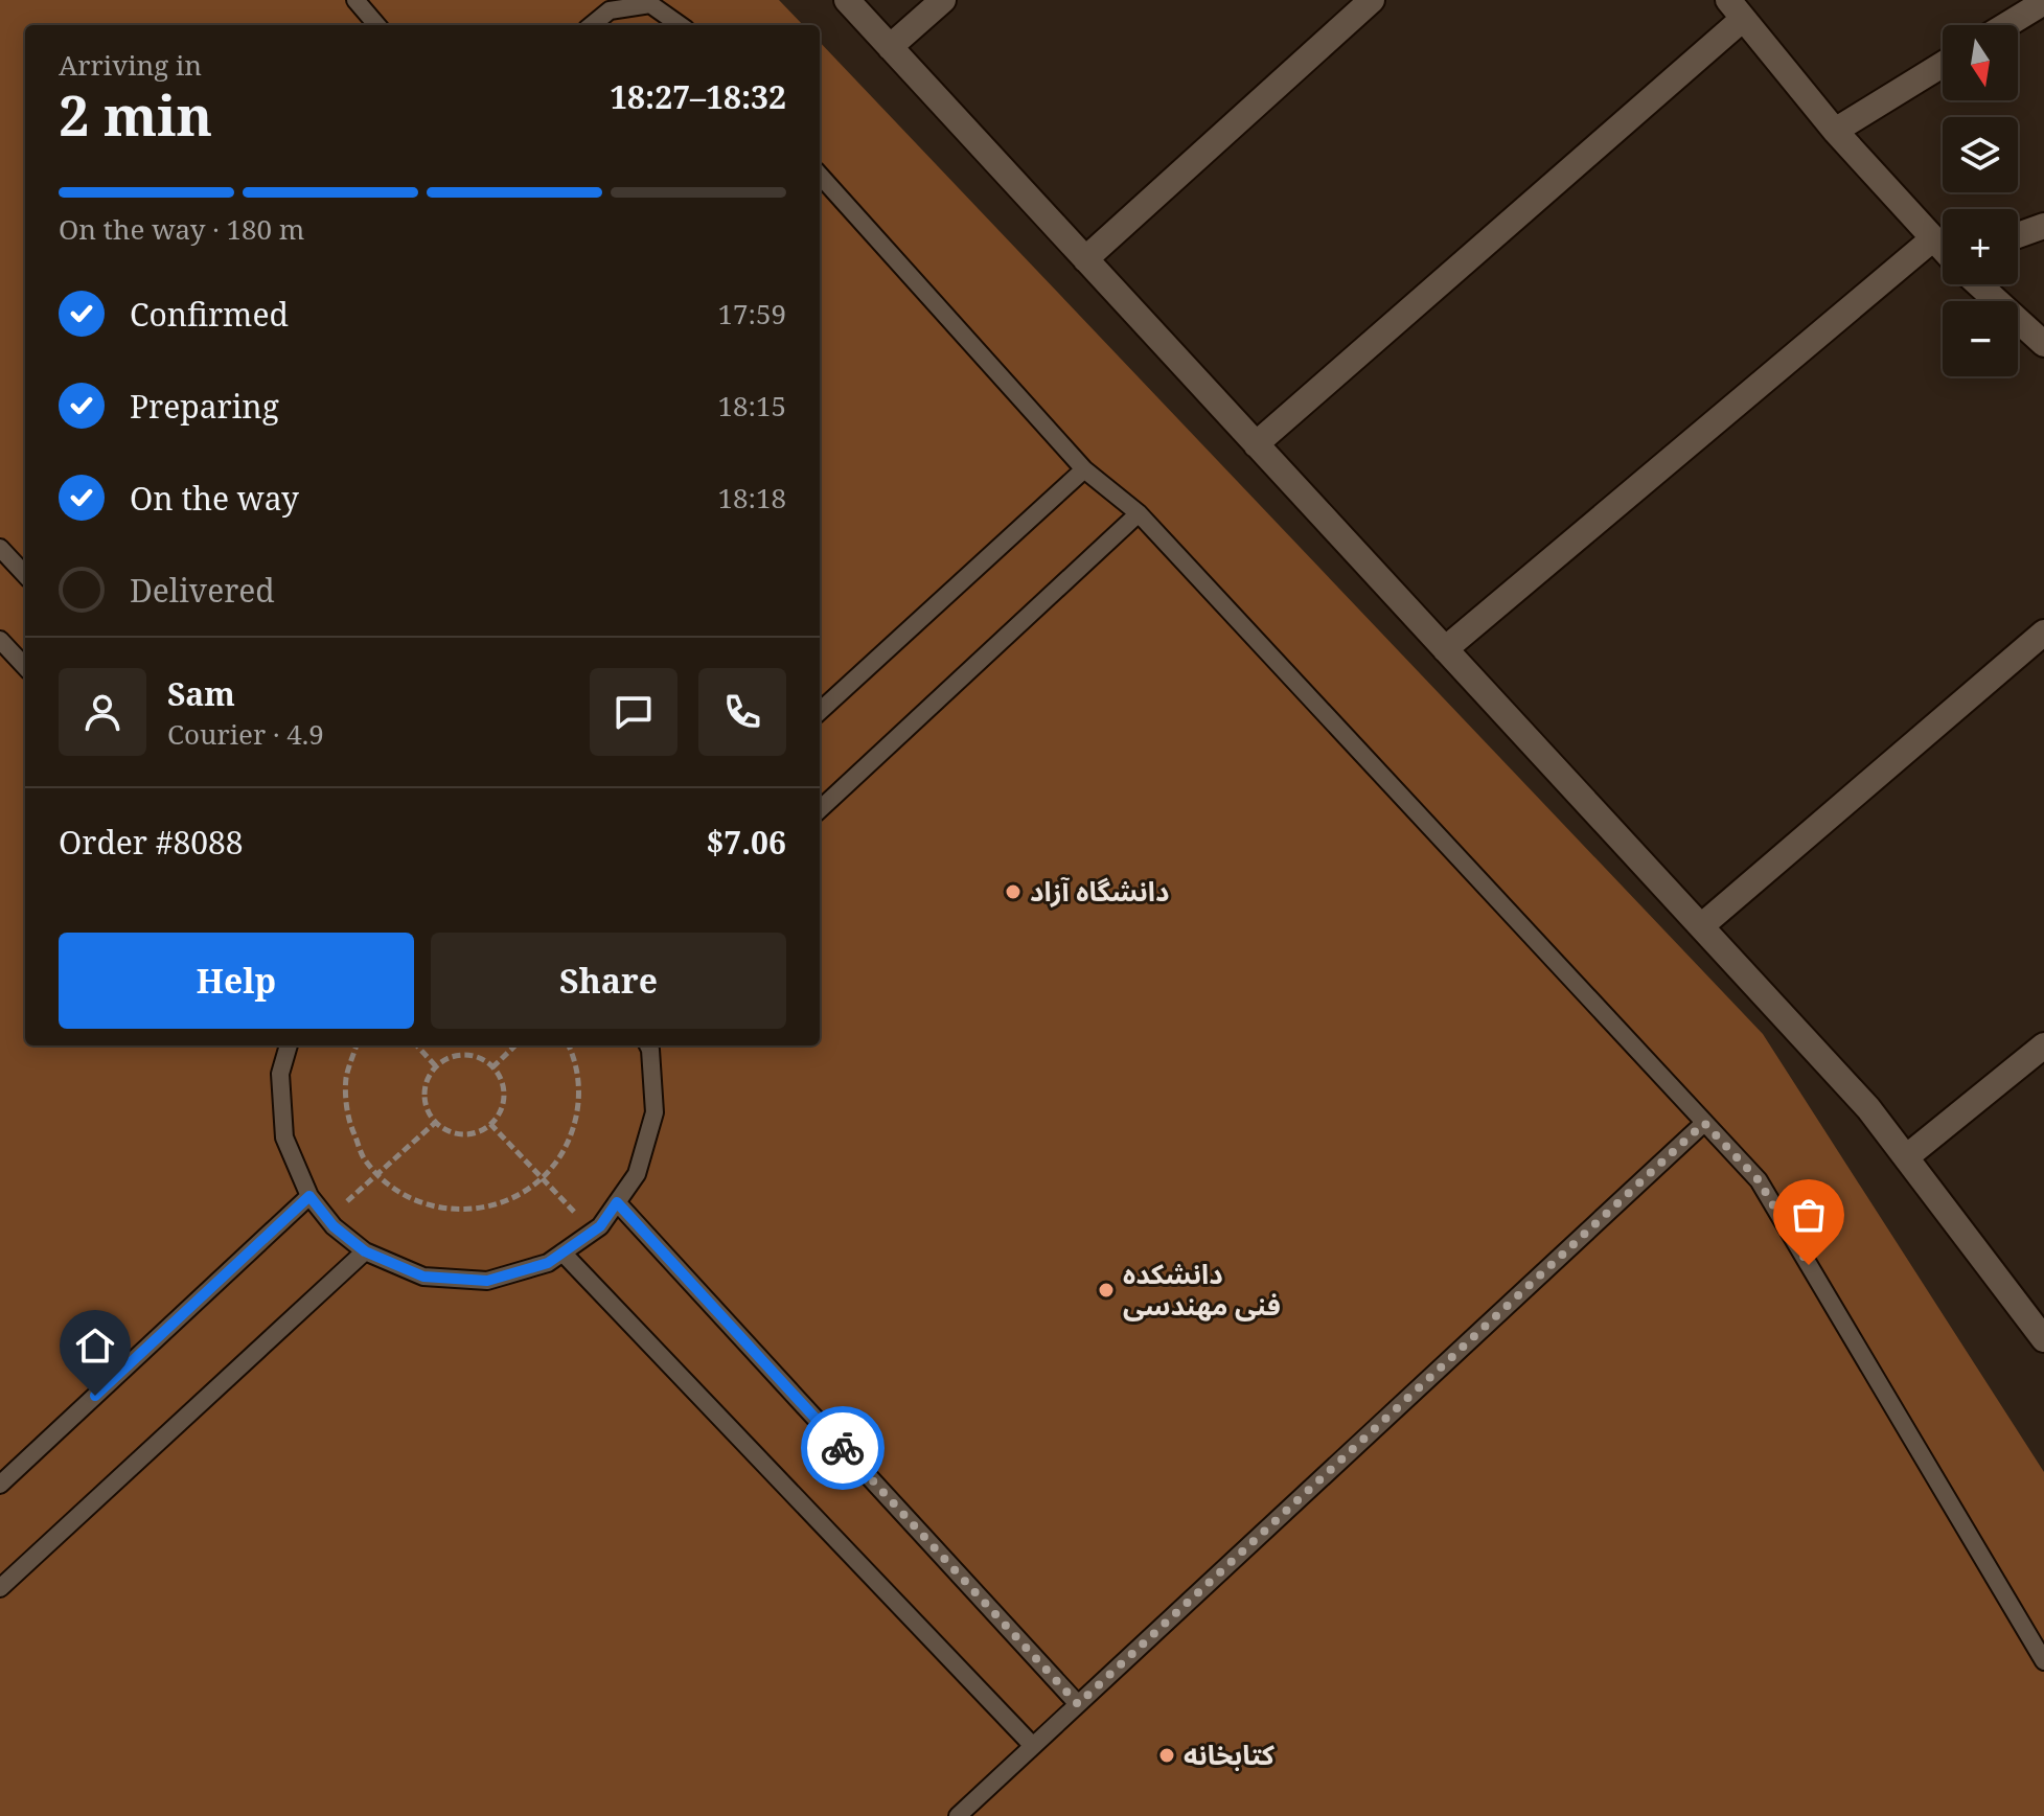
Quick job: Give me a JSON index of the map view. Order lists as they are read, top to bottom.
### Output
{
  "places": ["دانشگاه آزاد", "دانشکده فنی مهندسی", "کتابخانه"],
  "north": "bottom",
  "page": {
    "map_buttons": ["+", "−"],
    "heading": ["2 min", "Arriving in", "18:27–18:32"],
    "panel": [
      "Sam",
      "Courier · 4.9",
      "Order #8088",
      "$7.06"
    ],
    "bar": "On the way · 180 m",
    "list": [
      ["Confirmed", "17:59"],
      ["Preparing", "18:15"],
      ["On the way", "18:18"],
      "Delivered"
    ],
    "buttons": ["Help", "Share"]
  }
}
